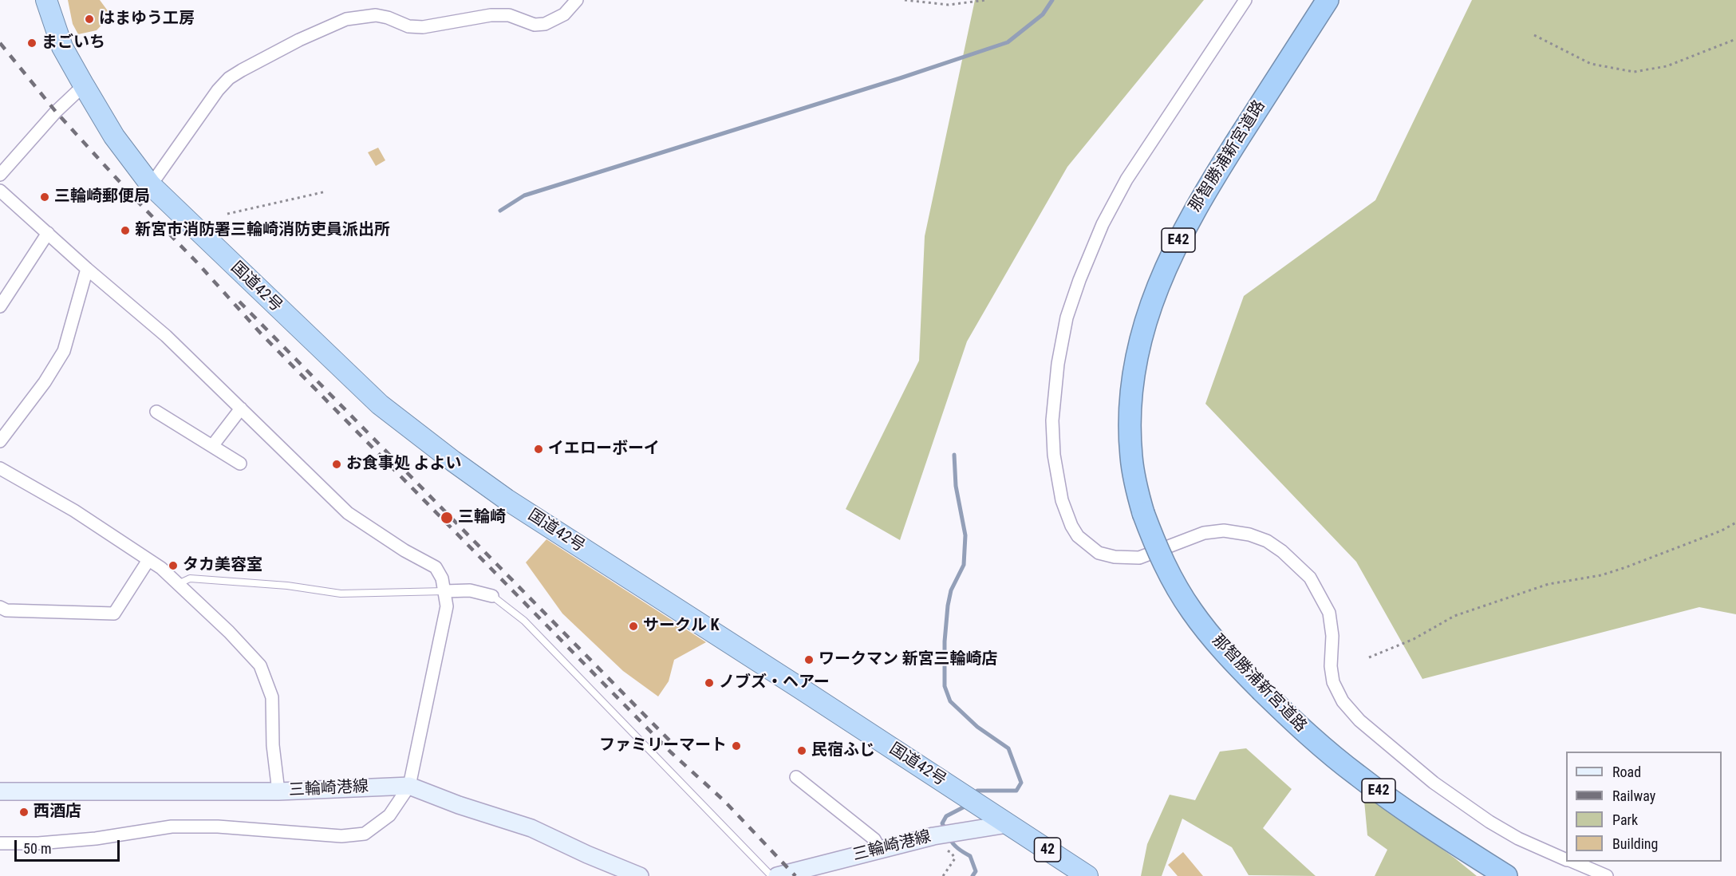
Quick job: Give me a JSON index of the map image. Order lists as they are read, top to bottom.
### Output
{
  "streets": {
    "highway": [
      "那智勝浦新宮道路",
      "E42",
      "国道42号",
      "42"
    ],
    "main road": ["三輪崎港線"]
  },
  "crossings": [
    ["国道42号", "三輪崎港線"]
  ],
  "places": [
    "はまゆう工房",
    "まごいち",
    "三輪崎郵便局",
    "新宮市消防署三輪崎消防吏員派出所",
    "イエローボーイ",
    "お食事処 よよい",
    "三輪崎",
    "タカ美容室",
    "サークル K",
    "ワークマン 新宮三輪崎店",
    "ノブズ・ヘアー",
    "ファミリーマート",
    "民宿ふじ",
    "西酒店"
  ],
  "legend": [
    "Road",
    "Railway",
    "Park",
    "Building"
  ],
  "scale_bar": "50 m"
}
